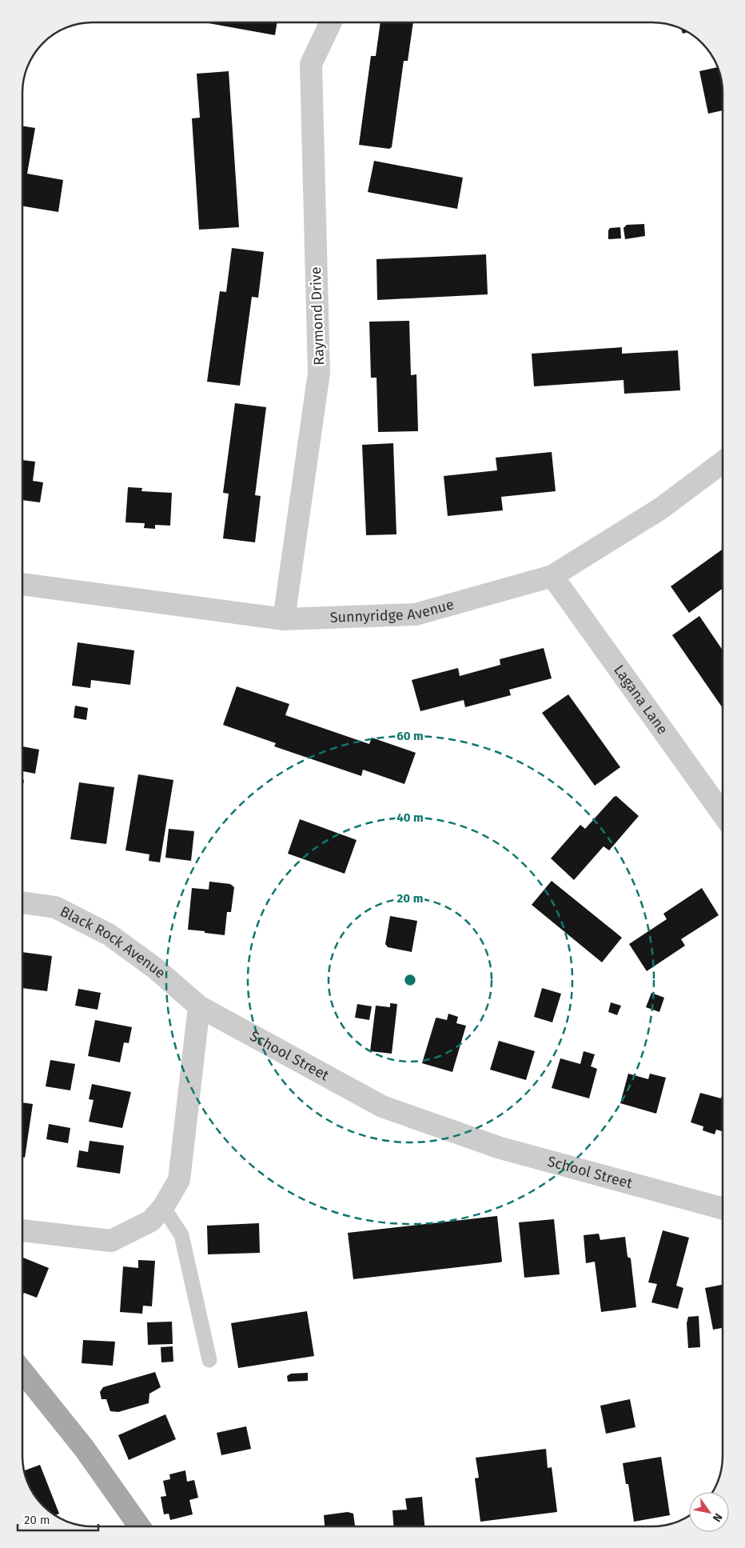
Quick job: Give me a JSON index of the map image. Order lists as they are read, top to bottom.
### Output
{
  "streets": {
    "street": [
      "Raymond Drive",
      "Sunnyridge Avenue",
      "Lagana Lane",
      "Black Rock Avenue",
      "School Street"
    ]
  },
  "crossings": [
    ["Raymond Drive", "Sunnyridge Avenue"],
    ["Sunnyridge Avenue", "Lagana Lane"],
    ["Black Rock Avenue", "School Street"]
  ],
  "scale_bar": "20 m",
  "north": "bottom right",
  "rings": ["60 m", "40 m", "20 m"]
}
